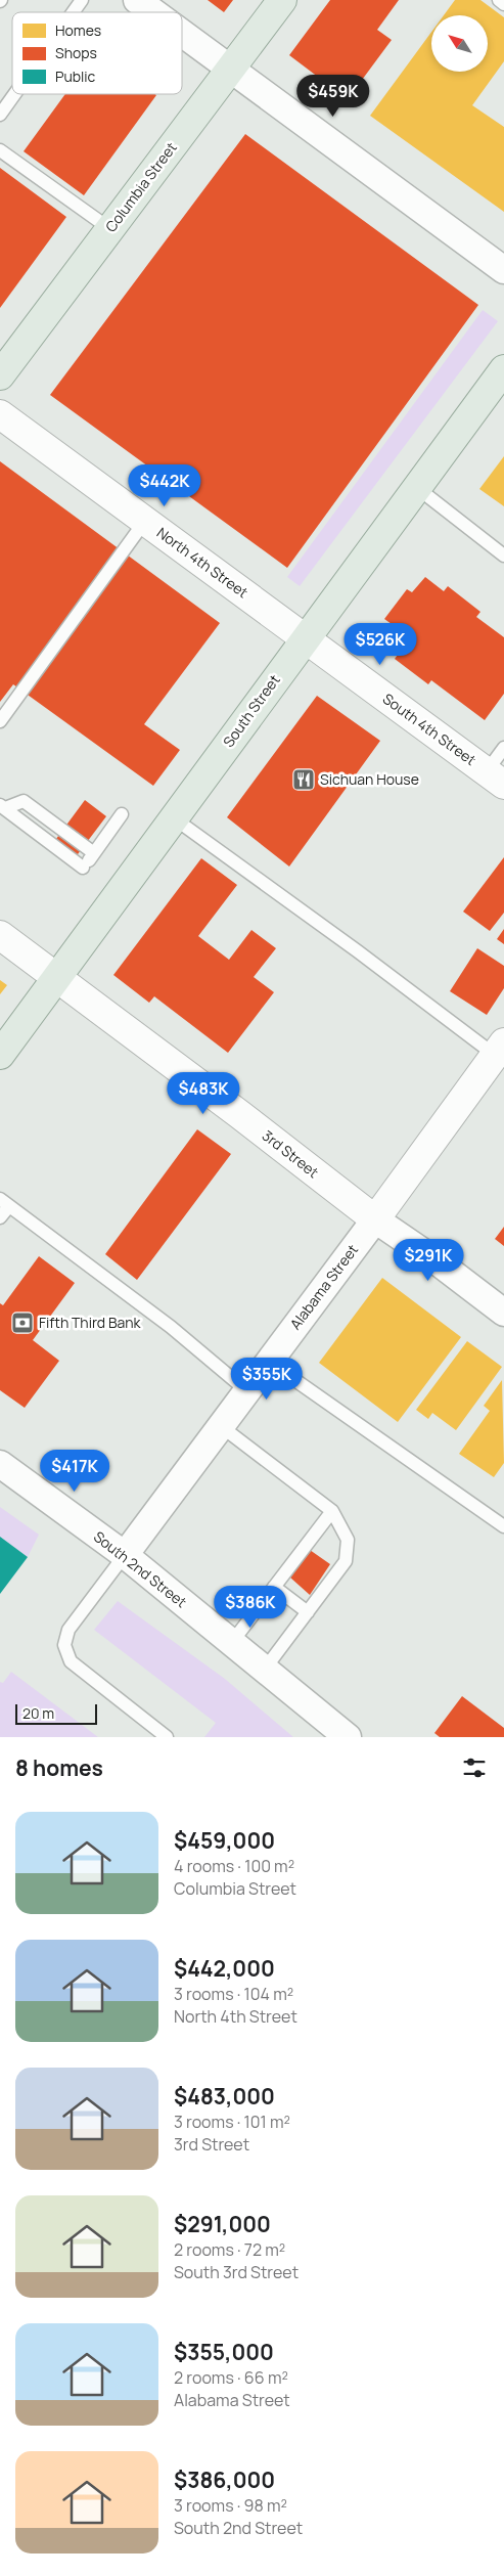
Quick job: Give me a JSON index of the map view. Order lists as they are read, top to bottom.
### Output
{
  "streets": {
    "main road": ["Columbia Street", "South Street"],
    "street": [
      "North 4th Street",
      "South 4th Street",
      "3rd Street",
      "Alabama Street",
      "South 2nd Street"
    ]
  },
  "crossings": [
    ["North 4th Street", "South Street"],
    ["North 4th Street", "South 4th Street"],
    ["South Street", "South 4th Street"],
    ["South Street", "3rd Street"],
    ["3rd Street", "Alabama Street"],
    ["Alabama Street", "South 2nd Street"]
  ],
  "places": {
    "restaurant": ["Sichuan House"],
    "bank": ["Fifth Third Bank"]
  },
  "legend": ["Homes", "Shops", "Public"],
  "scale_bar": "20 m",
  "north": "top left",
  "page": {
    "price": [
      "$459K",
      "$442K",
      "$526K",
      "$483K",
      "$291K",
      "$355K",
      "$417K",
      "$386K"
    ],
    "scale": "20 m",
    "heading": "8 homes",
    "list": [
      {
        "name": "$459,000",
        "note": "4 rooms · 100 m² · Columbia Street"
      },
      {
        "name": "$442,000",
        "note": "3 rooms · 104 m² · North 4th Street"
      },
      {
        "name": "$483,000",
        "note": "3 rooms · 101 m² · 3rd Street"
      },
      {
        "name": "$291,000",
        "note": "2 rooms · 72 m² · South 3rd Street"
      },
      {
        "name": "$355,000",
        "note": "2 rooms · 66 m² · Alabama Street"
      },
      {
        "name": "$386,000",
        "note": "3 rooms · 98 m² · South 2nd Street"
      }
    ]
  }
}
